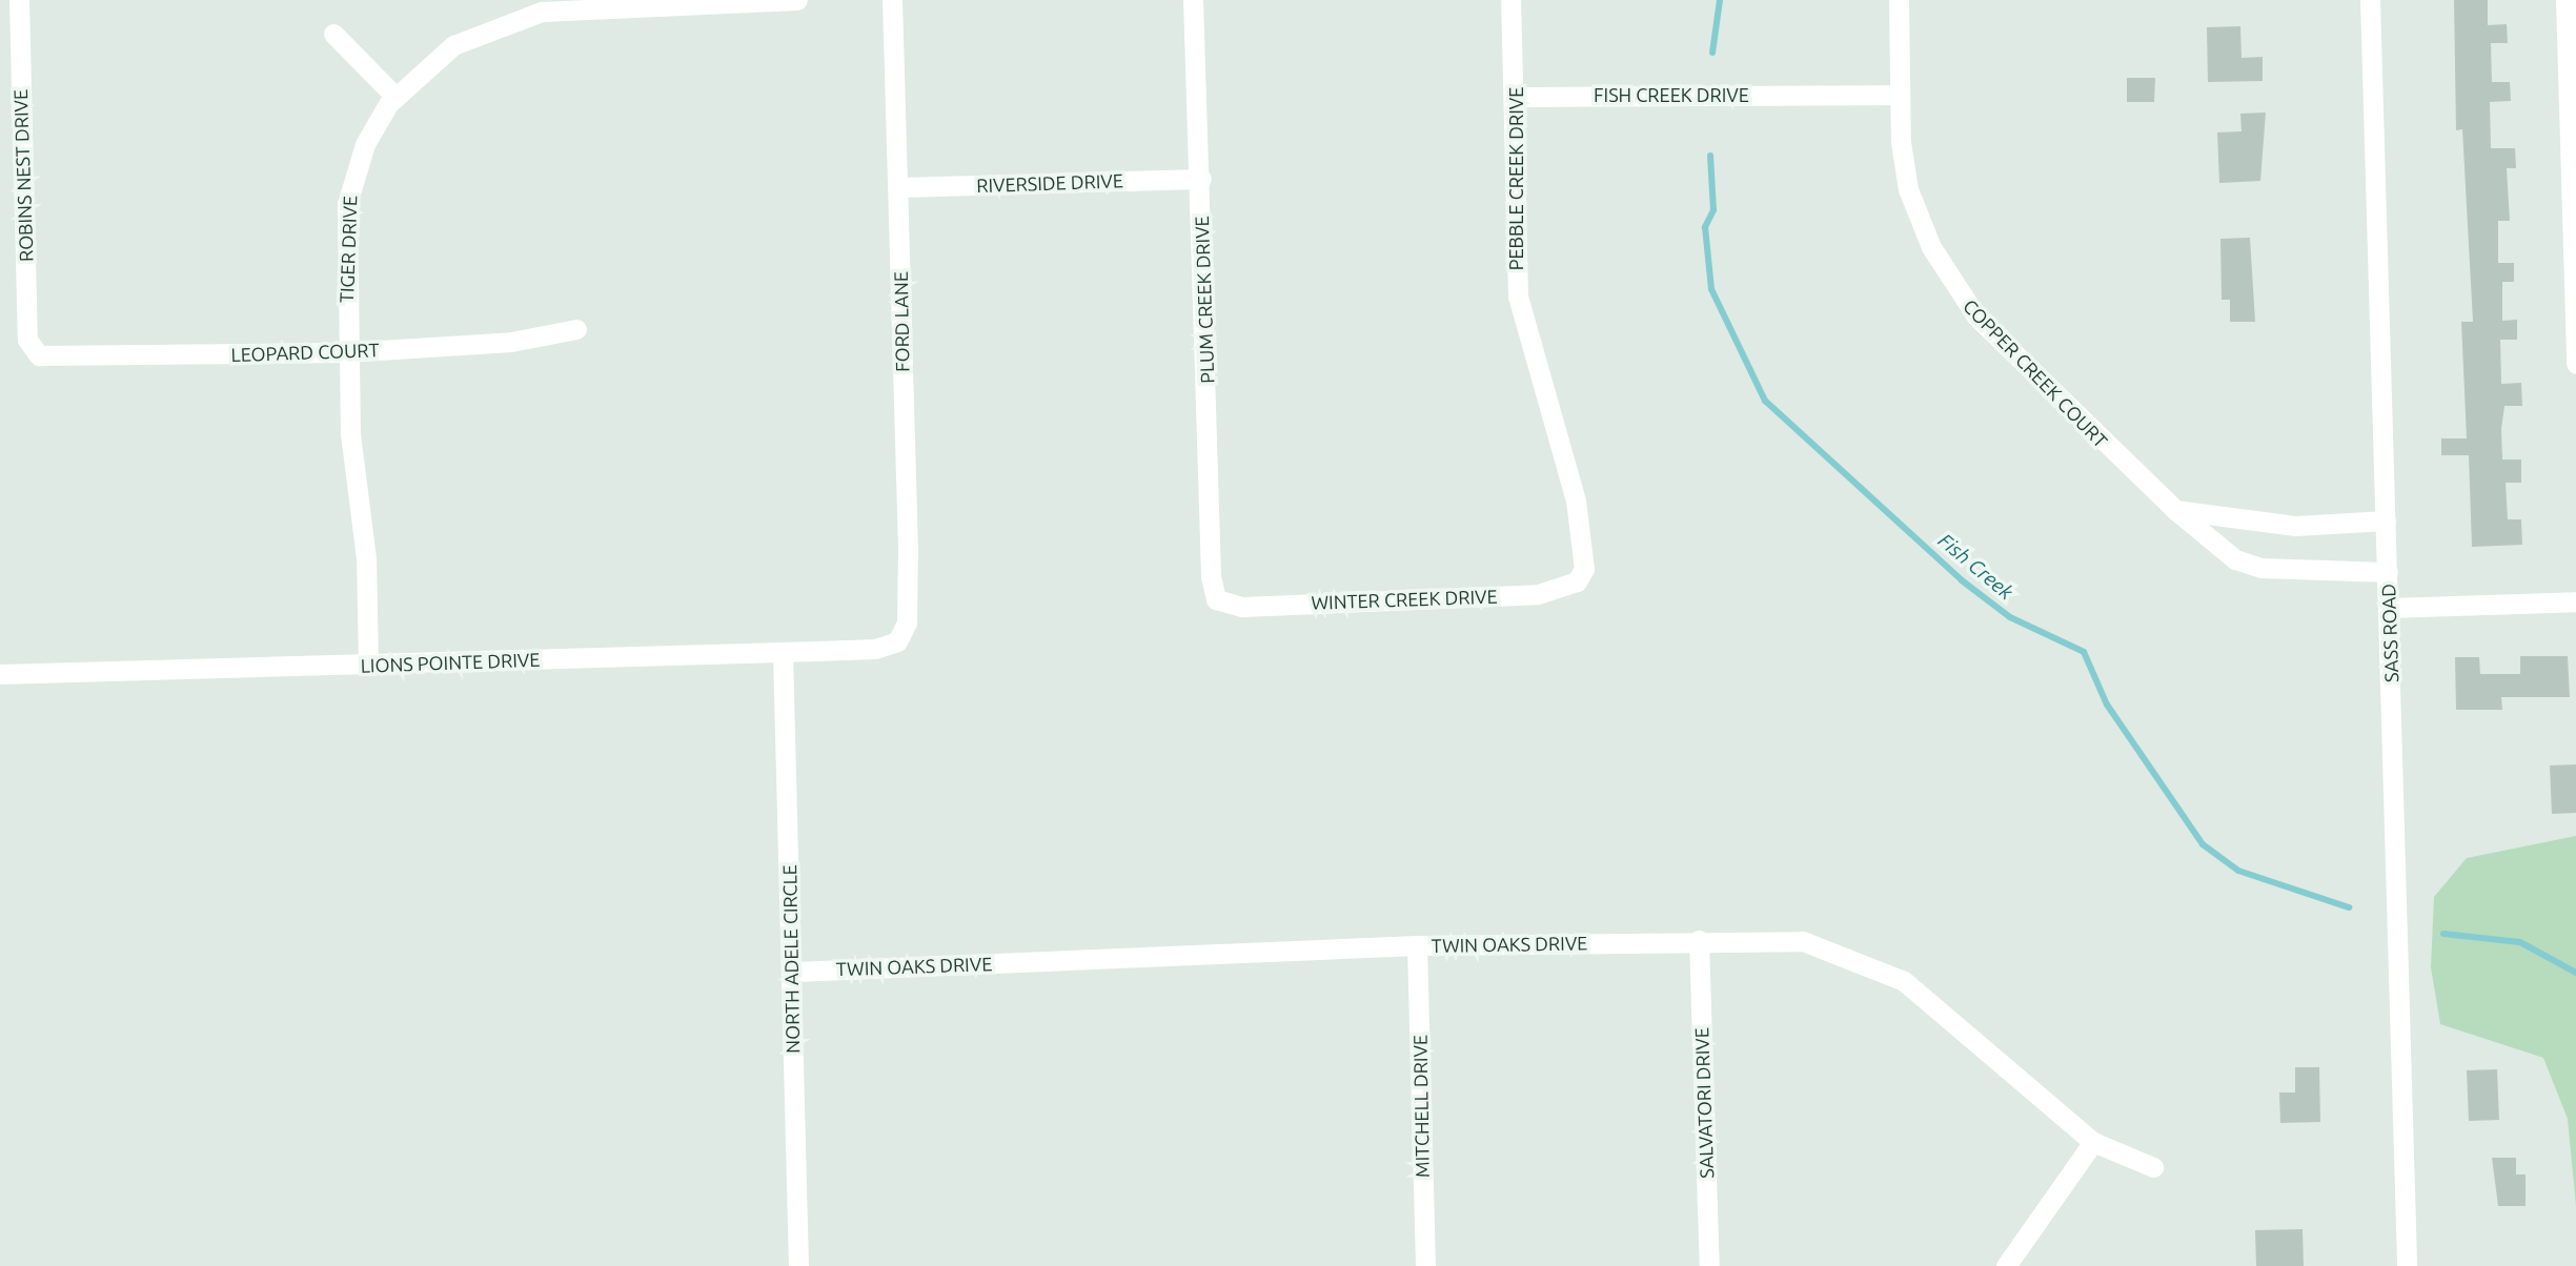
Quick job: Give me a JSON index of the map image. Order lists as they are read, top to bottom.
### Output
{
  "streets": {
    "street": [
      "FISH CREEK DRIVE",
      "ROBINS NEST DRIVE",
      "PEBBLE CREEK DRIVE",
      "RIVERSIDE DRIVE",
      "TIGER DRIVE",
      "PLUM CREEK DRIVE",
      "FORD LANE",
      "LEOPARD COURT",
      "COPPER CREEK COURT",
      "WINTER CREEK DRIVE",
      "SASS ROAD",
      "LIONS POINTE DRIVE",
      "TWIN OAKS DRIVE",
      "NORTH ADELE CIRCLE",
      "SALVATORI DRIVE",
      "MITCHELL DRIVE"
    ]
  },
  "crossings": [
    ["FISH CREEK DRIVE", "PEBBLE CREEK DRIVE"],
    ["FISH CREEK DRIVE", "COPPER CREEK COURT"],
    ["ROBINS NEST DRIVE", "LEOPARD COURT"],
    ["PEBBLE CREEK DRIVE", "WINTER CREEK DRIVE"],
    ["RIVERSIDE DRIVE", "PLUM CREEK DRIVE"],
    ["RIVERSIDE DRIVE", "FORD LANE"],
    ["TIGER DRIVE", "LEOPARD COURT"],
    ["TIGER DRIVE", "LIONS POINTE DRIVE"],
    ["PLUM CREEK DRIVE", "WINTER CREEK DRIVE"],
    ["FORD LANE", "LIONS POINTE DRIVE"],
    ["COPPER CREEK COURT", "SASS ROAD"],
    ["LIONS POINTE DRIVE", "NORTH ADELE CIRCLE"],
    ["TWIN OAKS DRIVE", "NORTH ADELE CIRCLE"],
    ["TWIN OAKS DRIVE", "SALVATORI DRIVE"],
    ["TWIN OAKS DRIVE", "MITCHELL DRIVE"]
  ],
  "water": ["Fish Creek"]
}
